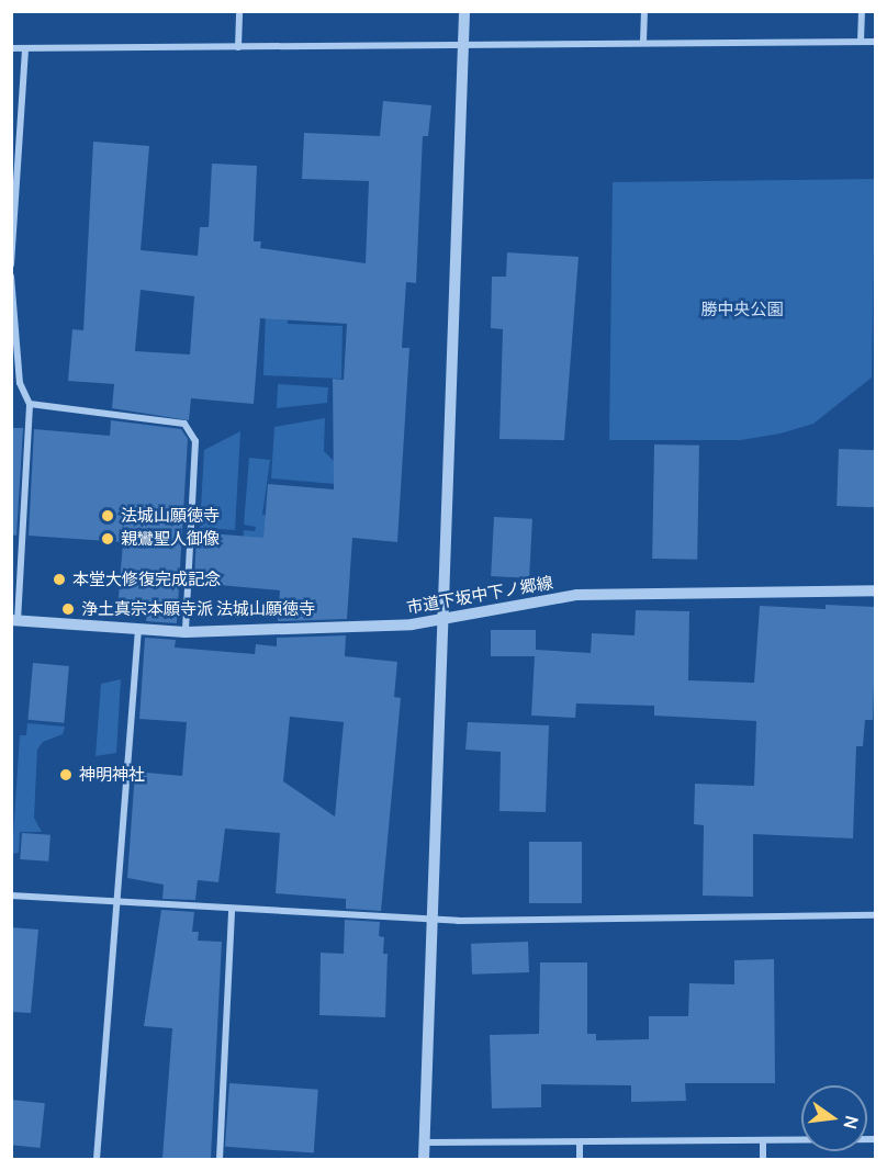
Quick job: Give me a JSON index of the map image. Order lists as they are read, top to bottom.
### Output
{
  "streets": {
    "street": ["市道下坂中下ノ郷線"]
  },
  "parks": ["勝中央公園"],
  "places": [
    "法城山願徳寺",
    "親鸞聖人御像",
    "本堂大修復完成記念",
    "浄土真宗本願寺派 法城山願徳寺",
    "神明神社"
  ],
  "north": "right"
}
